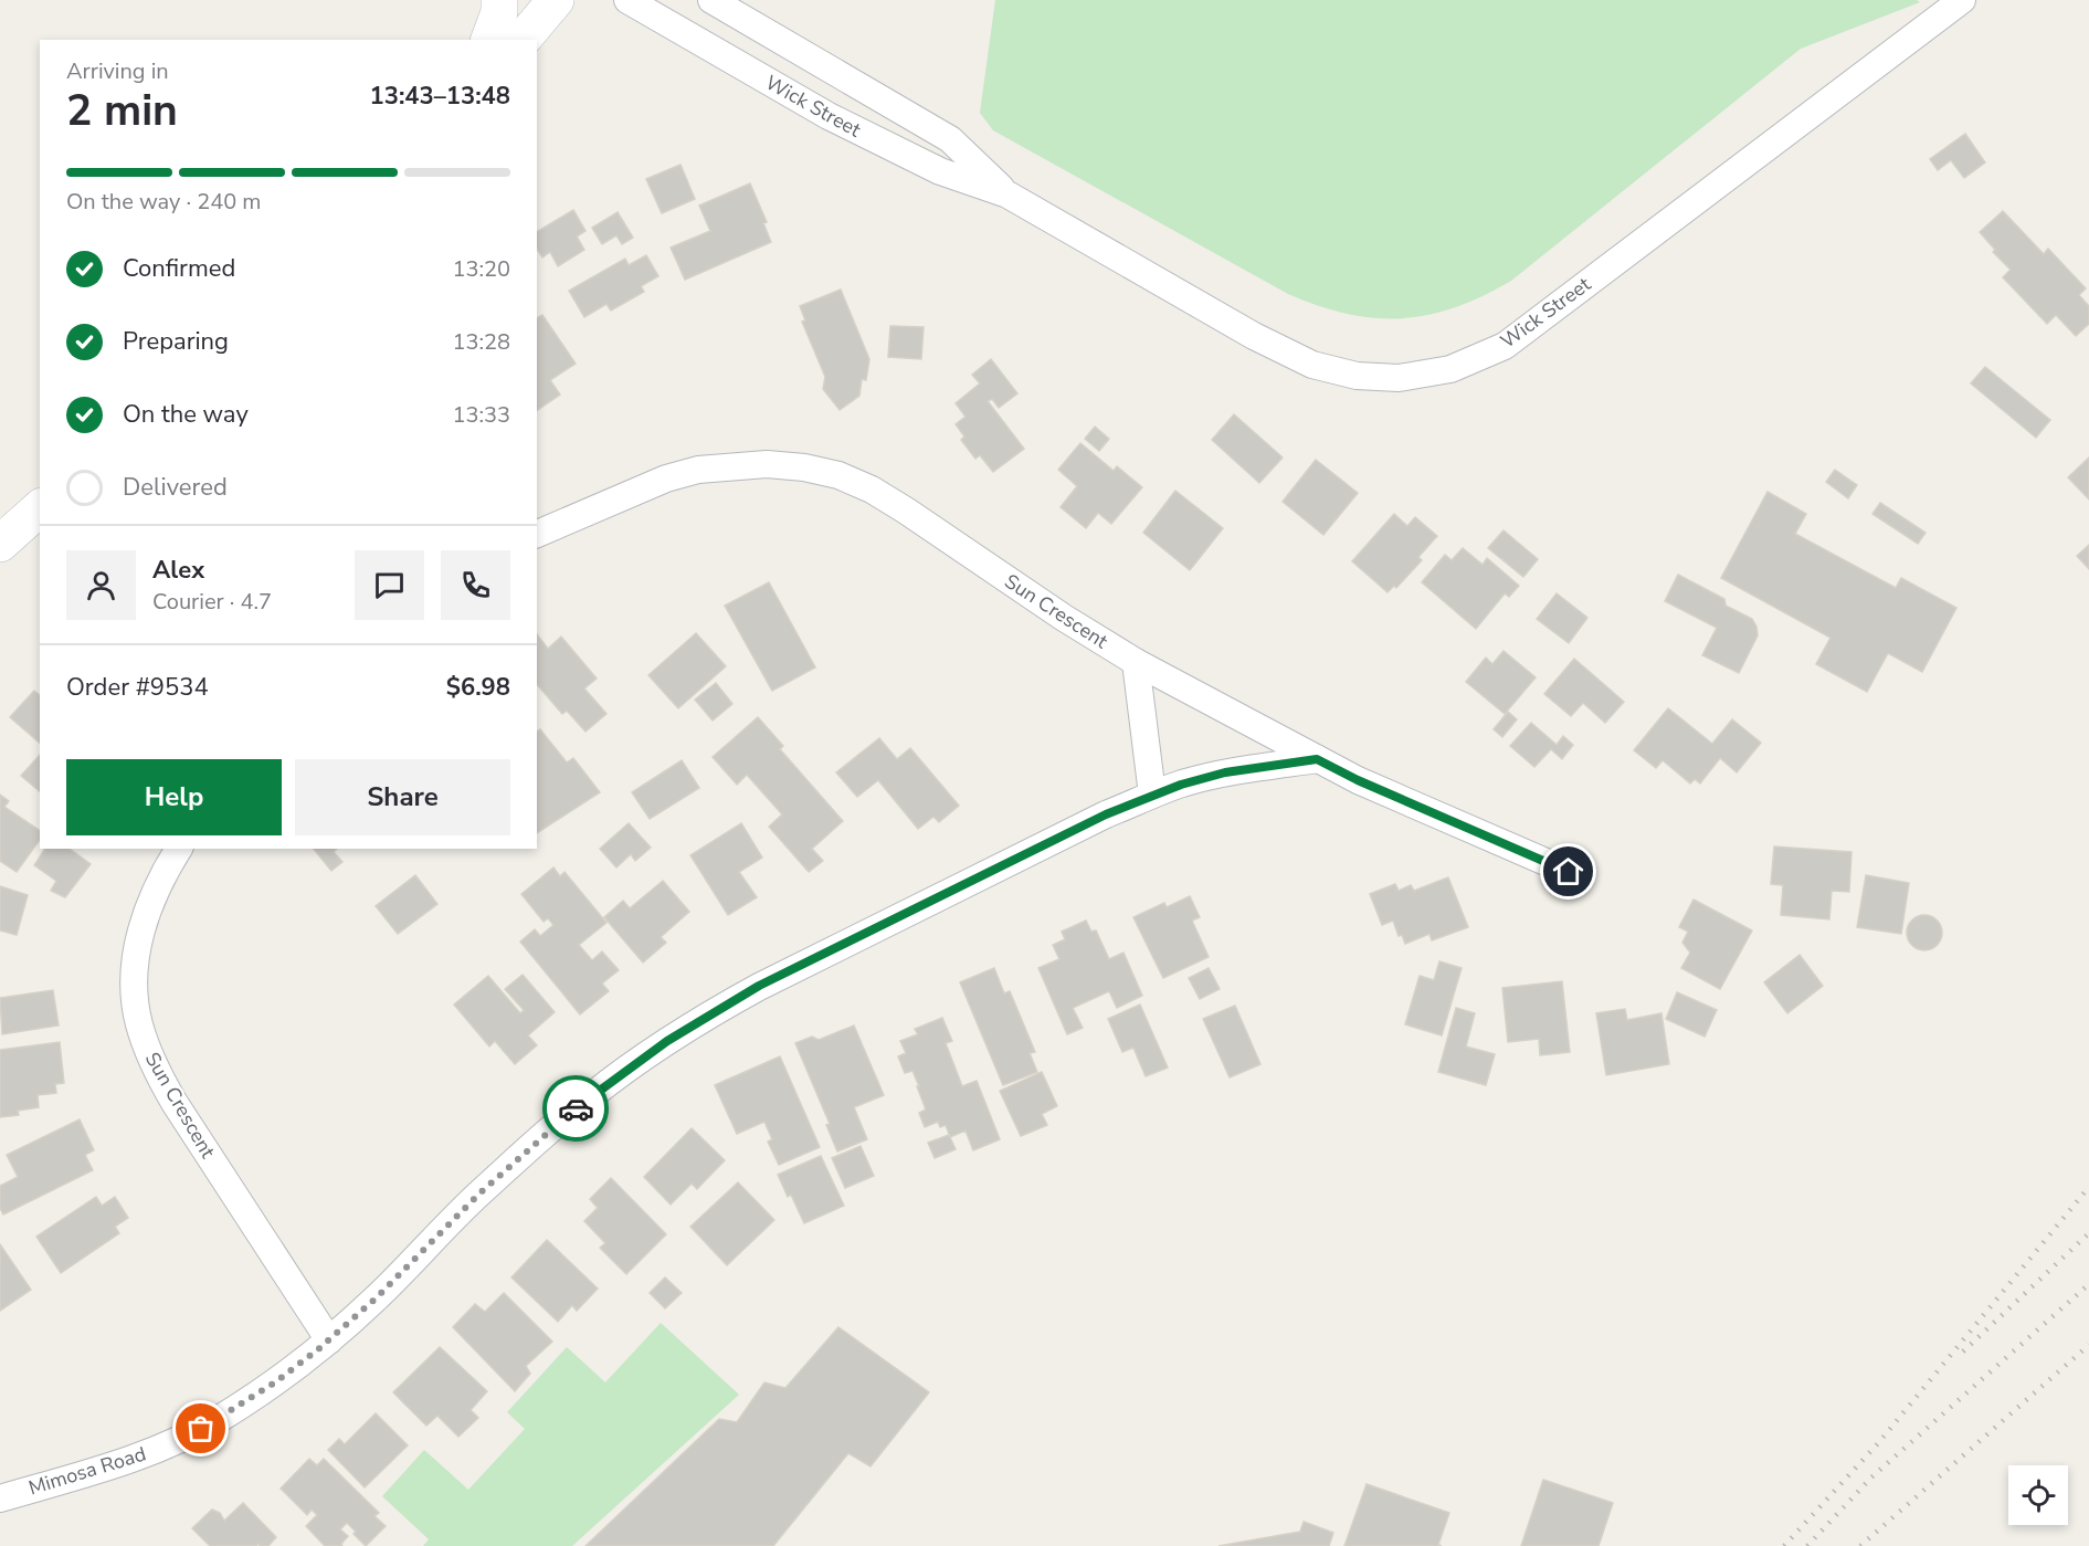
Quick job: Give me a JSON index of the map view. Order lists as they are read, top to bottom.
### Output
{
  "streets": {
    "street": ["Wick Street", "Sun Crescent", "Mimosa Road"]
  },
  "crossings": [
    ["Sun Crescent", "Mimosa Road"]
  ],
  "page": {
    "heading": ["2 min", "Arriving in", "13:43–13:48"],
    "panel": [
      "Alex",
      "Courier · 4.7",
      "Order #9534",
      "$6.98"
    ],
    "bar": "On the way · 240 m",
    "list": [
      ["Confirmed", "13:20"],
      ["Preparing", "13:28"],
      ["On the way", "13:33"],
      "Delivered"
    ],
    "buttons": ["Help", "Share"]
  }
}
